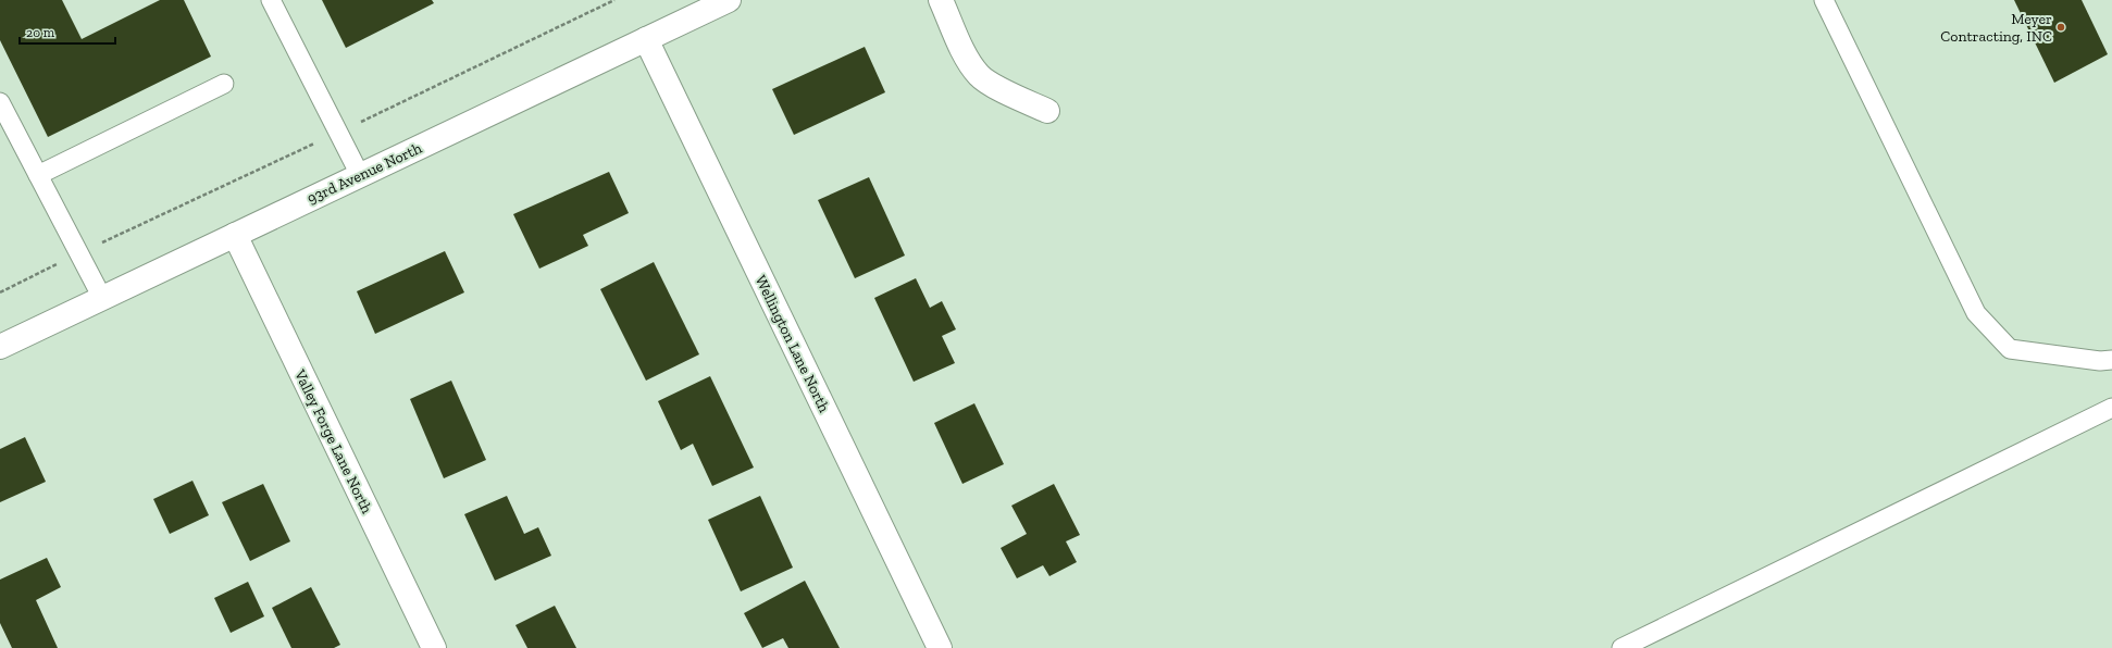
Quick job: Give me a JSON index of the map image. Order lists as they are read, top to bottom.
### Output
{
  "streets": {
    "street": ["93rd Avenue North", "Wellington Lane North", "Valley Forge Lane North"]
  },
  "crossings": [
    ["93rd Avenue North", "Wellington Lane North"],
    ["93rd Avenue North", "Valley Forge Lane North"]
  ],
  "places": ["Meyer Contracting, INC"],
  "scale_bar": "20 m"
}
